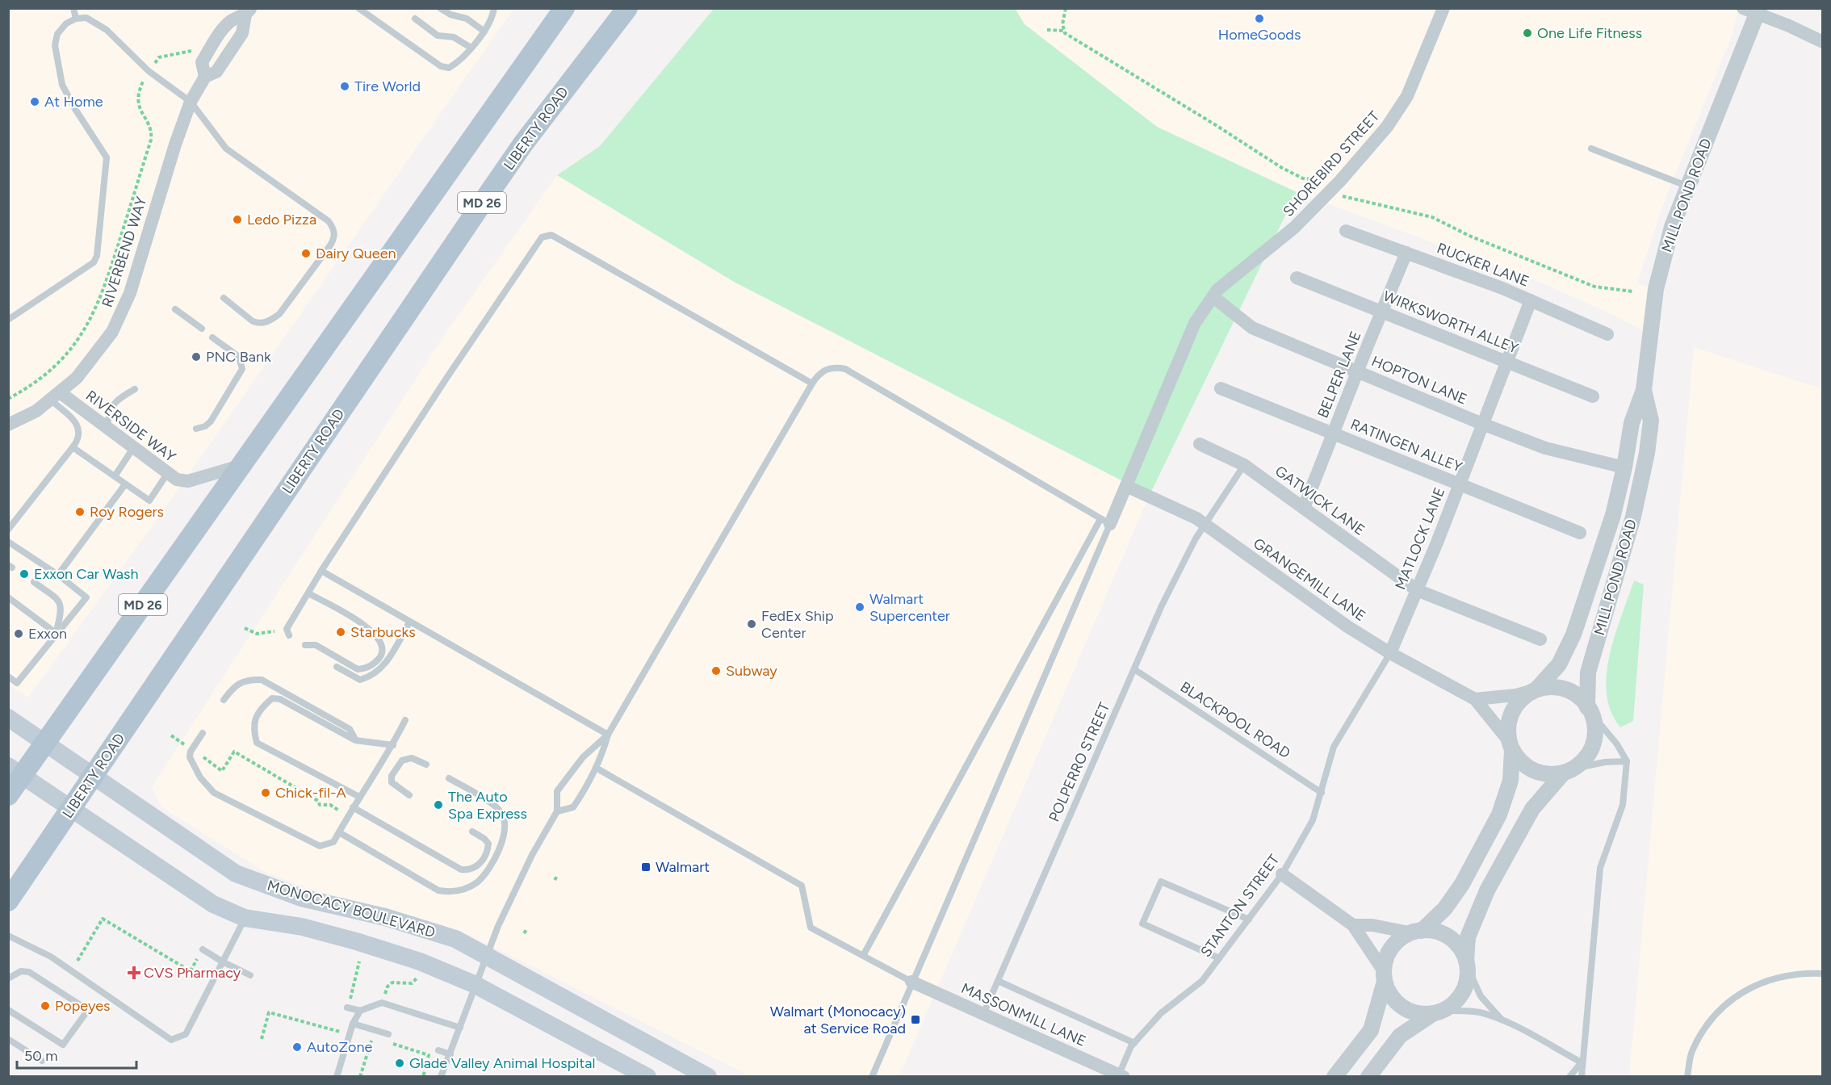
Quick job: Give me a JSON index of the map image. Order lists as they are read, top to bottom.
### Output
{
  "streets": {
    "main road": ["LIBERTY ROAD", "MD 26", "MONOCACY BOULEVARD"],
    "street": [
      "SHOREBIRD STREET",
      "MILL POND ROAD",
      "RIVERBEND WAY",
      "RUCKER LANE",
      "WIRKSWORTH ALLEY",
      "BELPER LANE",
      "HOPTON LANE",
      "RIVERSIDE WAY",
      "RATINGEN ALLEY",
      "GATWICK LANE",
      "MATLOCK LANE",
      "GRANGEMILL LANE",
      "MASSONMILL LANE"
    ],
    "lane": ["BLACKPOOL ROAD", "POLPERRO STREET", "STANTON STREET"]
  },
  "crossings": [
    ["LIBERTY ROAD", "MONOCACY BOULEVARD"],
    ["SHOREBIRD STREET", "HOPTON LANE"],
    ["SHOREBIRD STREET", "GRANGEMILL LANE"],
    ["MILL POND ROAD", "HOPTON LANE"],
    ["MD 26", "RIVERSIDE WAY"],
    ["MD 26", "MONOCACY BOULEVARD"],
    ["RIVERBEND WAY", "RIVERSIDE WAY"],
    ["RUCKER LANE", "BELPER LANE"],
    ["RUCKER LANE", "MATLOCK LANE"],
    ["WIRKSWORTH ALLEY", "BELPER LANE"],
    ["WIRKSWORTH ALLEY", "MATLOCK LANE"],
    ["BELPER LANE", "HOPTON LANE"],
    ["BELPER LANE", "RATINGEN ALLEY"],
    ["BELPER LANE", "GATWICK LANE"],
    ["HOPTON LANE", "MATLOCK LANE"],
    ["RATINGEN ALLEY", "MATLOCK LANE"],
    ["GATWICK LANE", "MATLOCK LANE"],
    ["GATWICK LANE", "POLPERRO STREET"],
    ["MATLOCK LANE", "GRANGEMILL LANE"],
    ["MATLOCK LANE", "STANTON STREET"],
    ["GRANGEMILL LANE", "POLPERRO STREET"],
    ["GRANGEMILL LANE", "STANTON STREET"],
    ["BLACKPOOL ROAD", "POLPERRO STREET"],
    ["BLACKPOOL ROAD", "STANTON STREET"],
    ["POLPERRO STREET", "MASSONMILL LANE"],
    ["STANTON STREET", "MASSONMILL LANE"]
  ],
  "places": {
    "other": [
      "HomeGoods",
      "One Life Fitness",
      "Tire World",
      "At Home",
      "Ledo Pizza",
      "Dairy Queen",
      "PNC Bank",
      "Roy Rogers",
      "Exxon Car Wash",
      "Walmart Supercenter",
      "FedEx Ship Center",
      "Starbucks",
      "Exxon",
      "Subway",
      "Chick-fil-A",
      "The Auto Spa Express",
      "Popeyes",
      "AutoZone",
      "Glade Valley Animal Hospital"
    ],
    "transit": ["Walmart", "Walmart (Monocacy) at Service Road"],
    "health": ["CVS Pharmacy"]
  },
  "scale_bar": "50 m"
}
